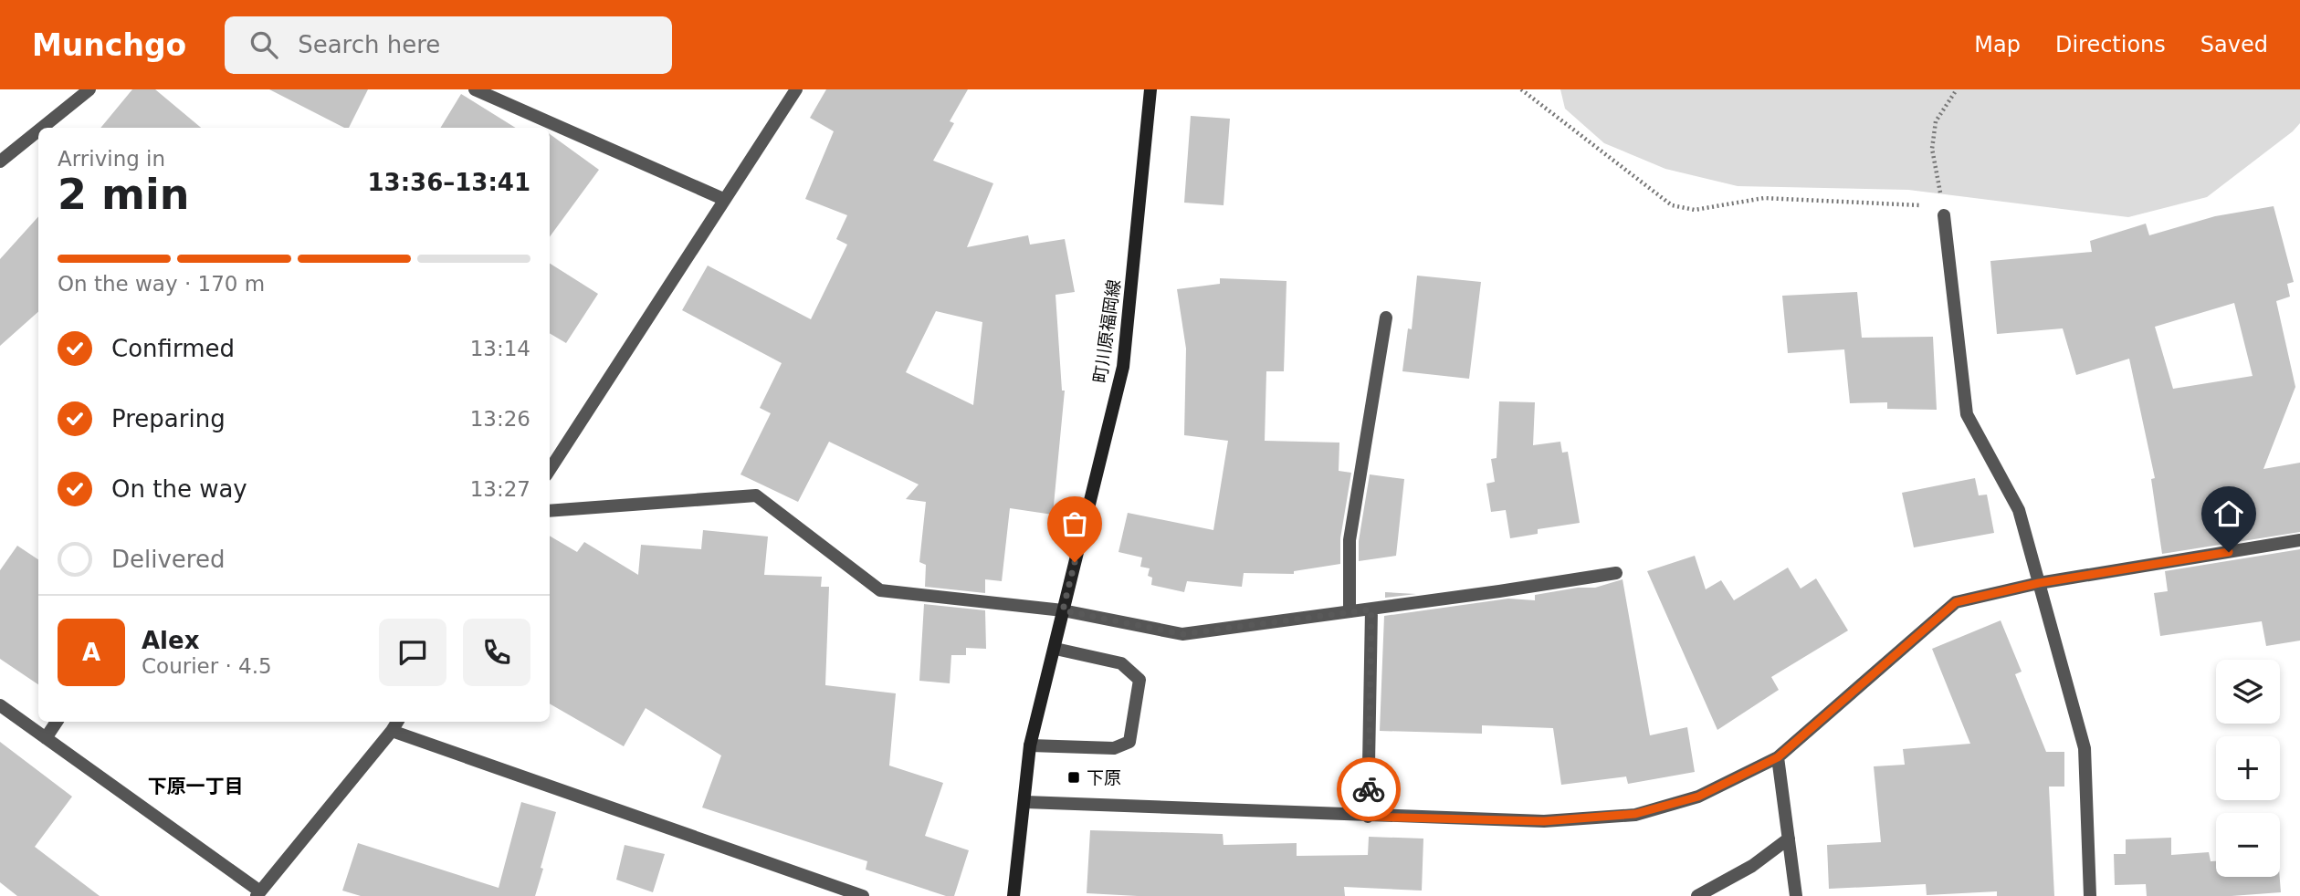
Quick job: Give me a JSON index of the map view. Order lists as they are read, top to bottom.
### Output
{
  "streets": {
    "main road": ["町川原福岡線"]
  },
  "districts": ["下原一丁目"],
  "places": {
    "transit": ["下原"]
  },
  "page": {
    "header": "Munchgo",
    "search": "Search here",
    "nav": ["Map", "Directions", "Saved"],
    "heading": ["2 min", "Arriving in", "13:36–13:41"],
    "panel": ["Alex", "Courier · 4.5"],
    "bar": "On the way · 170 m",
    "list": [
      ["Confirmed", "13:14"],
      ["Preparing", "13:26"],
      ["On the way", "13:27"],
      "Delivered"
    ],
    "round": "A",
    "map_buttons": ["+", "−"]
  }
}
